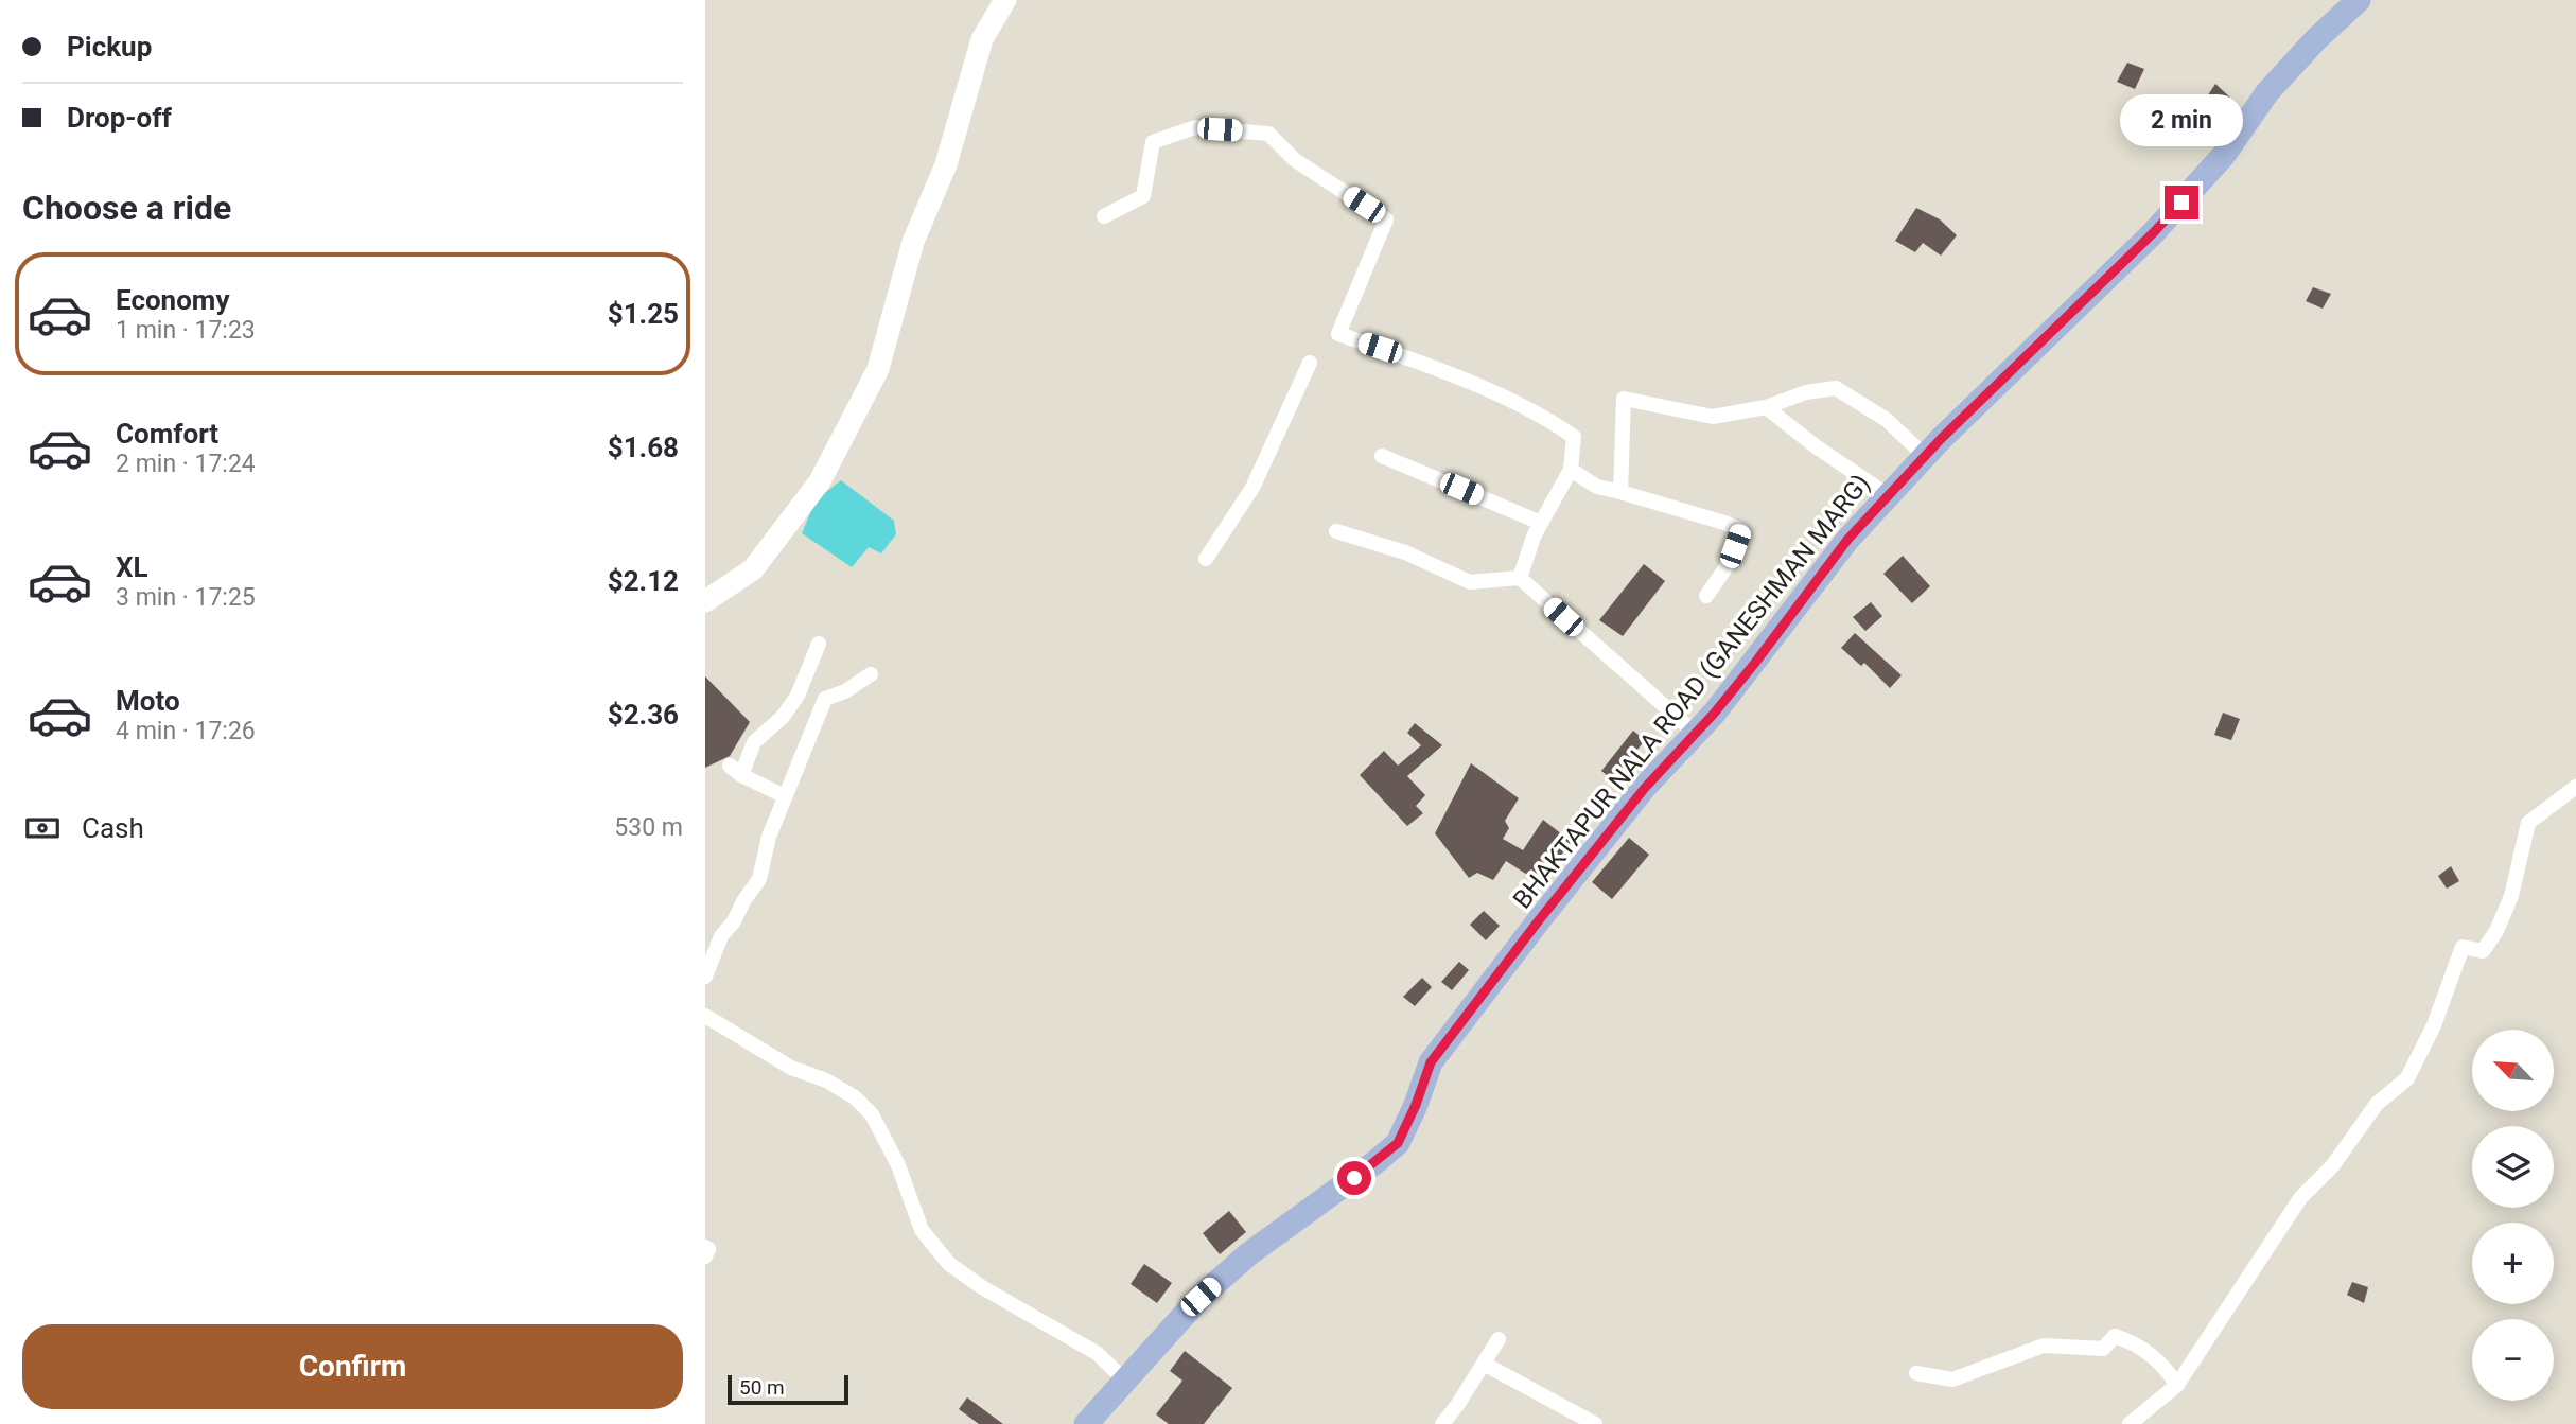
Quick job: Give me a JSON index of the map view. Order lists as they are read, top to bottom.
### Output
{
  "streets": {
    "main road": ["BHAKTAPUR NALA ROAD (GANESHMAN MARG)"]
  },
  "scale_bar": "50 m",
  "north": "top left",
  "page": {
    "banner": ["Pickup", "Drop-off"],
    "bubble": "2 min",
    "heading": "Choose a ride",
    "list": [
      {
        "name": "Economy",
        "note": "1 min · 17:23",
        "value": "$1.25"
      },
      {
        "name": "Comfort",
        "note": "2 min · 17:24",
        "value": "$1.68"
      },
      {
        "name": "XL",
        "note": "3 min · 17:25",
        "value": "$2.12"
      },
      {
        "name": "Moto",
        "note": "4 min · 17:26",
        "value": "$2.36"
      }
    ],
    "pay": ["Cash", "530 m"],
    "map_buttons": ["+", "−"],
    "buttons": "Confirm",
    "scale": "50 m"
  }
}
